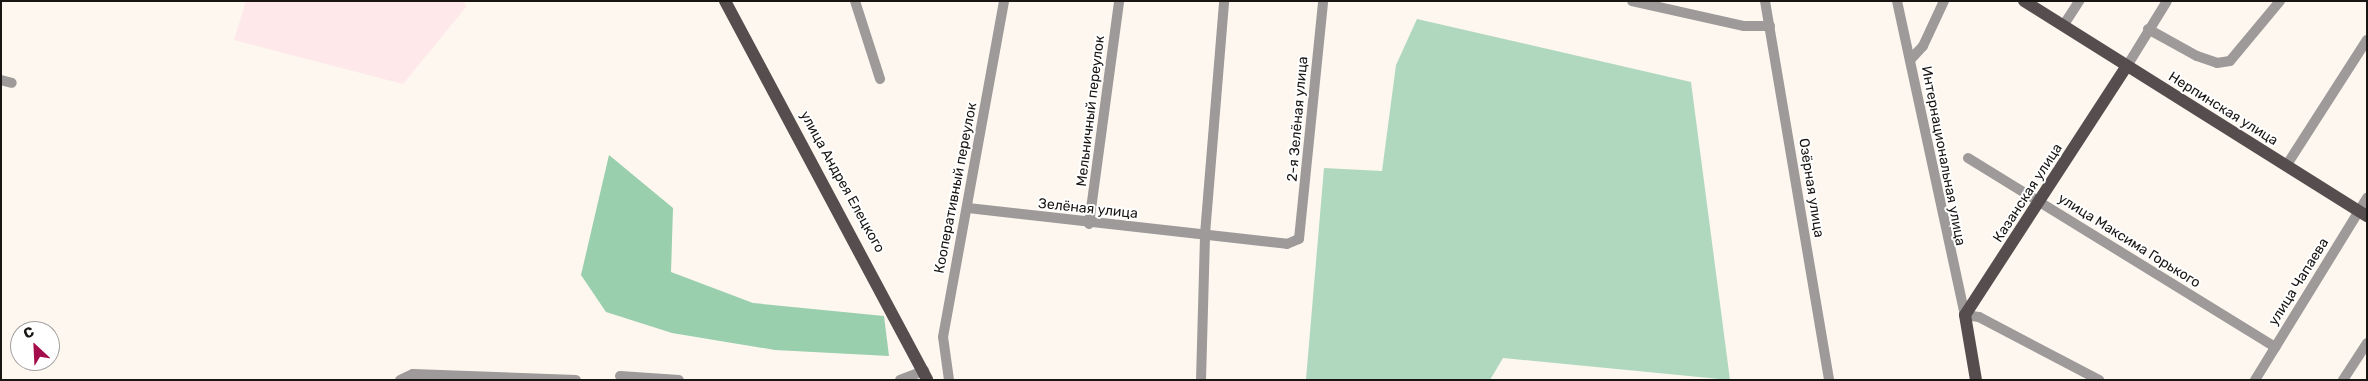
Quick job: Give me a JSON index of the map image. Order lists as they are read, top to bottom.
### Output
{
  "streets": {
    "main road": ["Нерпинская улица", "улица Андрея Елецкого", "Казанская улица"],
    "street": [
      "Мельничный переулок",
      "2-я Зелёная улица",
      "Интернациональная улица",
      "Кооперативный переулок",
      "Озёрная улица",
      "Зелёная улица",
      "улица Максима Горького",
      "улица Чапаева"
    ]
  },
  "crossings": [
    ["Нерпинская улица", "Казанская улица"],
    ["Нерпинская улица", "улица Чапаева"],
    ["Мельничный переулок", "Зелёная улица"],
    ["2-я Зелёная улица", "Зелёная улица"],
    ["Интернациональная улица", "Казанская улица"],
    ["Кооперативный переулок", "Зелёная улица"],
    ["Казанская улица", "улица Максима Горького"],
    ["улица Максима Горького", "улица Чапаева"]
  ],
  "north": "top left"
}
